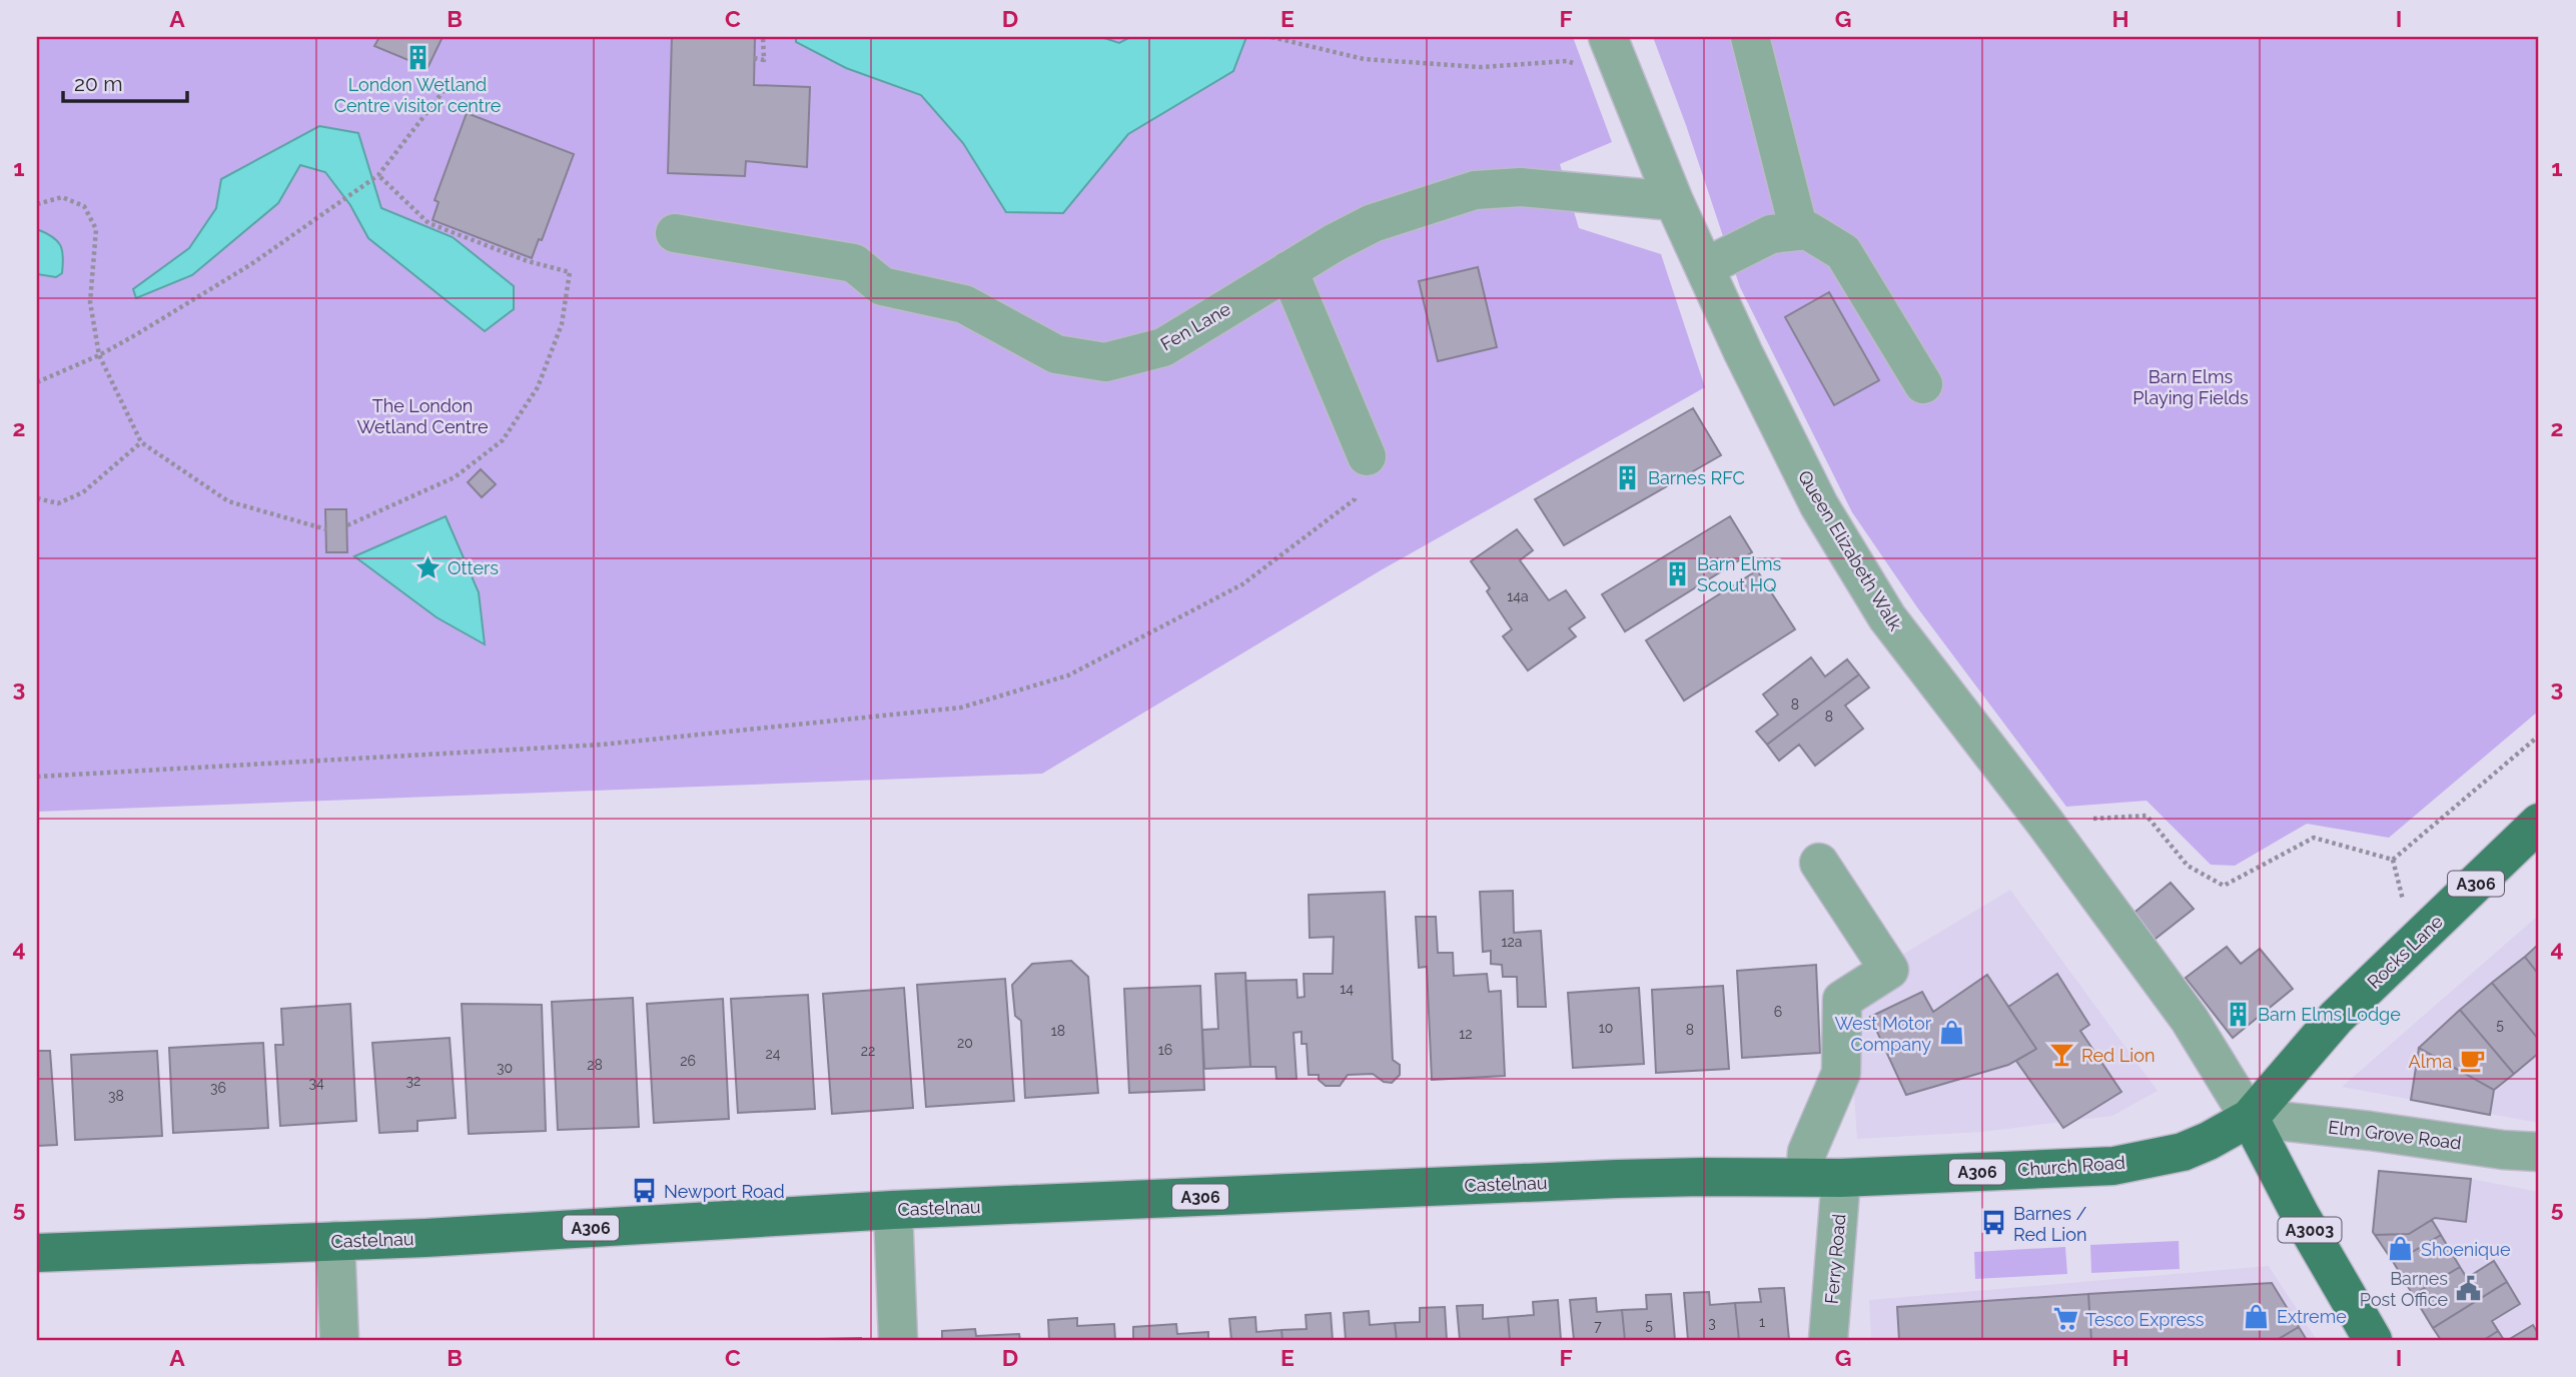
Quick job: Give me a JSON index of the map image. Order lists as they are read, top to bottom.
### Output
{
  "streets": {
    "main road": [
      "A306",
      "Rocks Lane",
      "Church Road",
      "Castelnau",
      "A3003"
    ],
    "street": [
      "Fen Lane",
      "Queen Elizabeth Walk",
      "Elm Grove Road",
      "Ferry Road"
    ]
  },
  "crossings": [
    ["Fen Lane", "Queen Elizabeth Walk"],
    ["Queen Elizabeth Walk", "Rocks Lane"],
    ["Queen Elizabeth Walk", "Elm Grove Road"],
    ["Queen Elizabeth Walk", "Church Road"],
    ["Queen Elizabeth Walk", "A3003"],
    ["Rocks Lane", "Elm Grove Road"],
    ["Rocks Lane", "Church Road"],
    ["Rocks Lane", "A3003"],
    ["Elm Grove Road", "Church Road"],
    ["Elm Grove Road", "A3003"],
    ["Church Road", "Castelnau"],
    ["Church Road", "A3003"],
    ["Church Road", "Ferry Road"],
    ["Castelnau", "Ferry Road"]
  ],
  "parks": ["Barn Elms Playing Fields", "The London Wetland Centre"],
  "places": {
    "building": [
      "London Wetland Centre visitor centre",
      "Barnes RFC",
      "Barn Elms Scout HQ",
      "Barn Elms Lodge"
    ],
    "place": ["Otters"],
    "shop": ["West Motor Company", "Shoenique", "Extreme"],
    "bar": ["Red Lion"],
    "cafe": ["Alma"],
    "bus stop": ["Newport Road", "Barnes / Red Lion"],
    "public building": ["Barnes Post Office"],
    "supermarket": ["Tesco Express"]
  },
  "house_numbers": [
    "14a",
    "8",
    "8",
    "12a",
    "14",
    "6",
    "5",
    "10",
    "8",
    "18",
    "12",
    "20",
    "16",
    "22",
    "24",
    "26",
    "28",
    "30",
    "32",
    "34",
    "36",
    "38",
    "1",
    "3",
    "5",
    "7"
  ],
  "scale_bar": "20 m",
  "grid": {
    "columns": [
      "A",
      "B",
      "C",
      "D",
      "E",
      "F",
      "G",
      "H",
      "I"
    ],
    "rows": [
      "1",
      "2",
      "3",
      "4",
      "5"
    ]
  }
}
